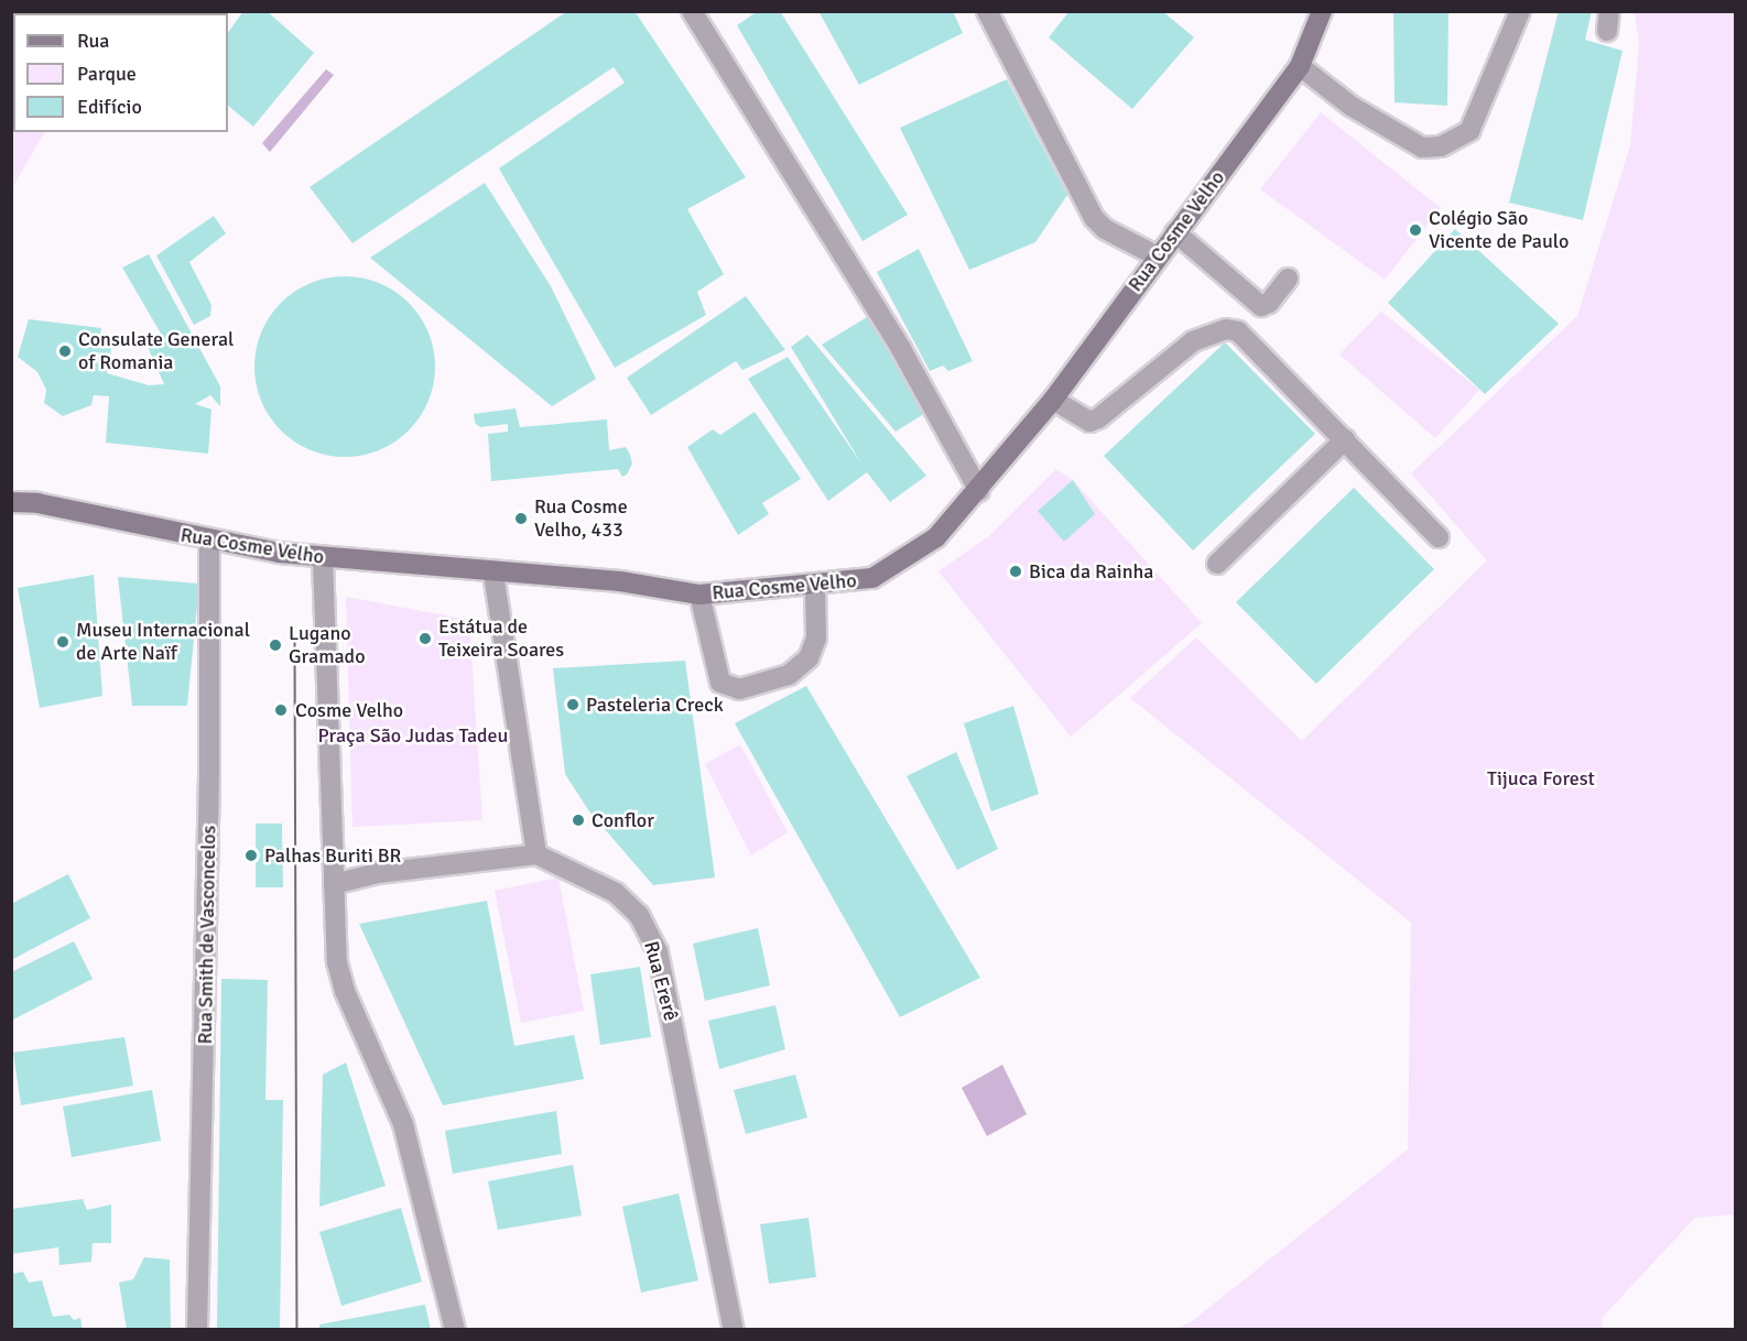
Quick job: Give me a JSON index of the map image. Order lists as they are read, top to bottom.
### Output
{
  "streets": {
    "main road": ["Rua Cosme Velho"],
    "street": ["Rua Smith de Vasconcelos", "Rua Ererê"]
  },
  "crossings": [
    ["Rua Cosme Velho", "Rua Smith de Vasconcelos"]
  ],
  "parks": ["Praça São Judas Tadeu", "Tijuca Forest"],
  "places": [
    "Colégio São Vicente de Paulo",
    "Consulate General of Romania",
    "Rua Cosme Velho, 433",
    "Bica da Rainha",
    "Estátua de Teixeira Soares",
    "Museu Internacional de Arte Naïf",
    "Lugano Gramado",
    "Pasteleria Creck",
    "Cosme Velho",
    "Conflor",
    "Palhas Buriti BR"
  ],
  "legend": ["Rua", "Parque", "Edifício"]
}
